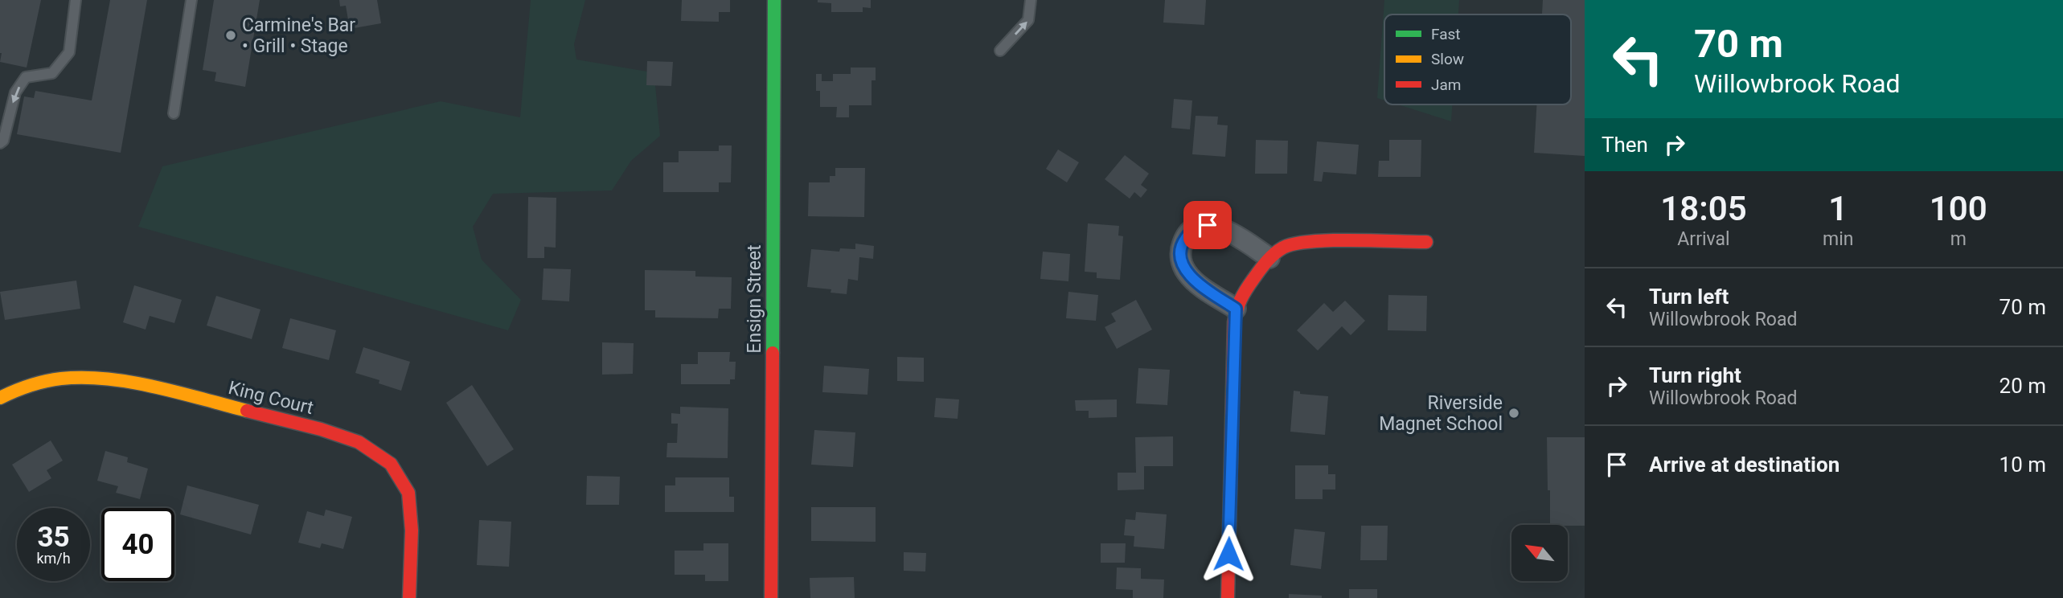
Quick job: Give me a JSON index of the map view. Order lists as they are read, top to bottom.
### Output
{
  "streets": {
    "street": ["Ensign Street", "King Court"]
  },
  "places": ["Carmine's Bar • Grill • Stage", "Riverside Magnet School"],
  "legend": ["Fast", "Slow", "Jam"],
  "north": "top left",
  "page": {
    "turn": ["70 m", "Willowbrook Road"],
    "then": "Then",
    "eta": [
      "18:05",
      "Arrival",
      "1",
      "min",
      "100",
      "m"
    ],
    "list": [
      {
        "name": "Turn left",
        "note": "Willowbrook Road",
        "value": "70 m"
      },
      {
        "name": "Turn right",
        "note": "Willowbrook Road",
        "value": "20 m"
      },
      {
        "name": "Arrive at destination",
        "value": "10 m"
      }
    ],
    "speed": "35 km/h",
    "limit": "40"
  }
}
